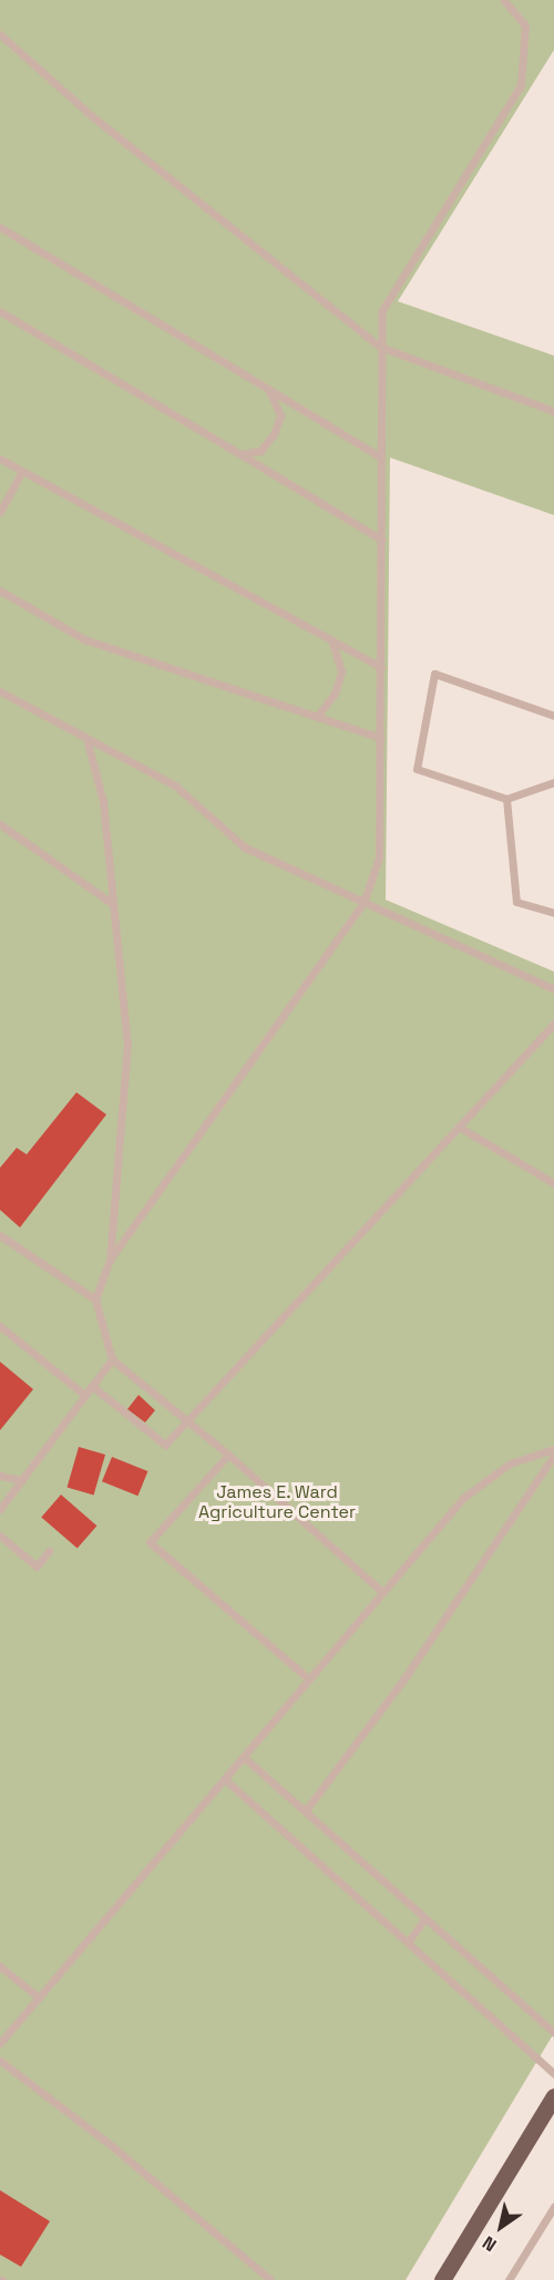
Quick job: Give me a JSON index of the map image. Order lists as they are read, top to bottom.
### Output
{
  "parks": ["James E. Ward Agriculture Center"],
  "north": "bottom left"
}
